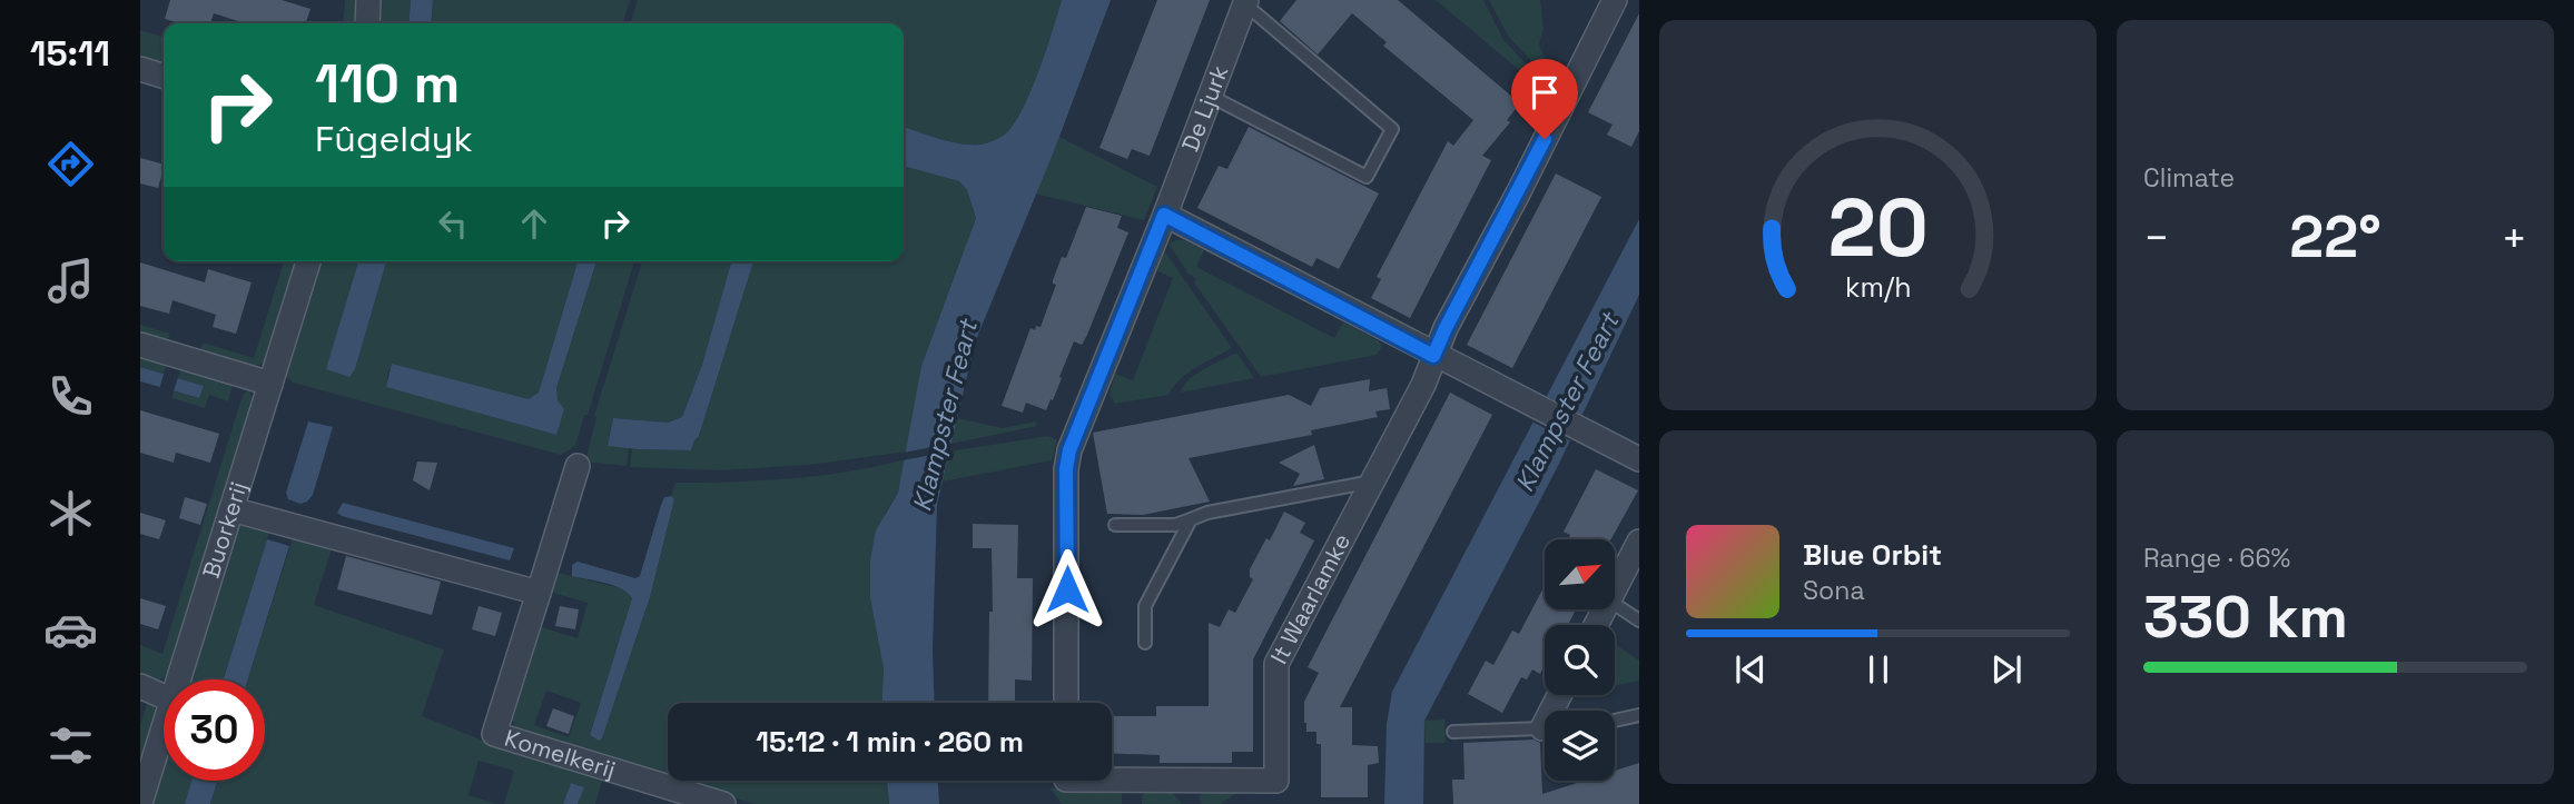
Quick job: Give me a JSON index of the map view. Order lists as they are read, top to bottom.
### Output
{
  "streets": {
    "street": [
      "De Ljurk",
      "Buorkerij",
      "It Waarlamke",
      "Komelkerij"
    ]
  },
  "water": ["Klampster Feart"],
  "north": "top right",
  "page": {
    "tabs": "15:11",
    "tile": [
      "Climate",
      ["Range · 66%", "330 km"]
    ],
    "turn": ["110 m", "Fûgeldyk"],
    "heat": ["−", "22°", "+"],
    "song": ["Blue Orbit", "Sona"],
    "limit": "30",
    "trip": "15:12 · 1 min · 260 m",
    "gauge": ["20", "km/h"]
  }
}
